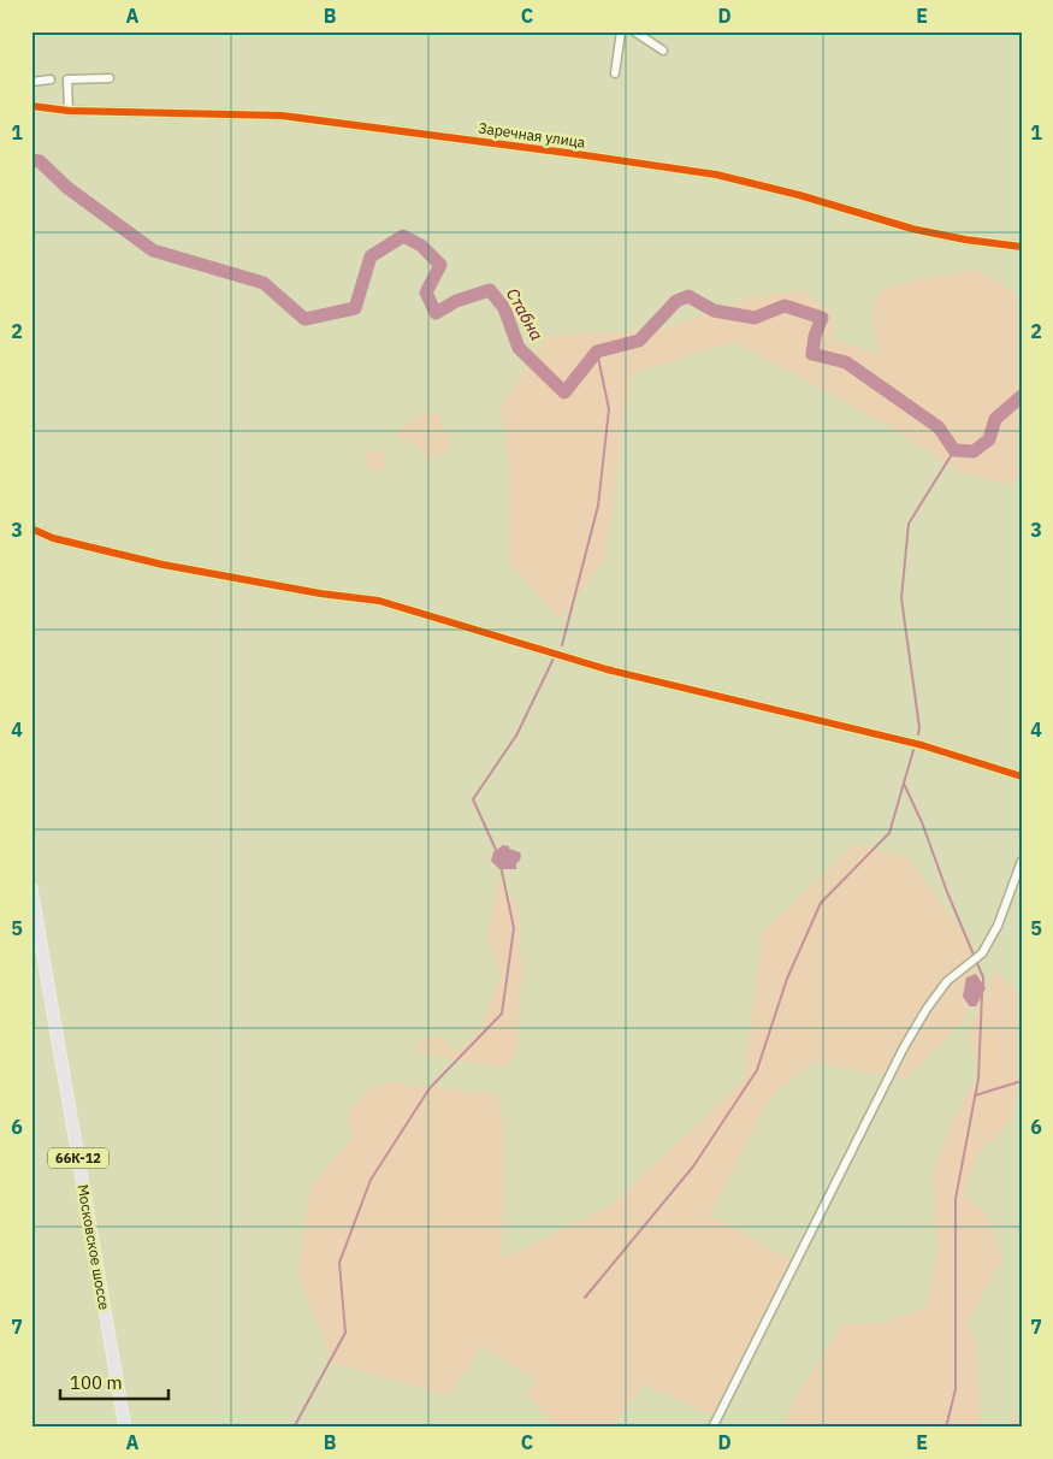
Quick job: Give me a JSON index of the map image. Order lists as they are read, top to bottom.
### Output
{
  "streets": {
    "main road": ["66К-12", "Московское шоссе"],
    "street": ["Заречная улица"]
  },
  "water": ["Стабна"],
  "scale_bar": "100 m",
  "grid": {
    "columns": [
      "A",
      "B",
      "C",
      "D",
      "E"
    ],
    "rows": [
      "1",
      "2",
      "3",
      "4",
      "5",
      "6",
      "7"
    ]
  }
}
